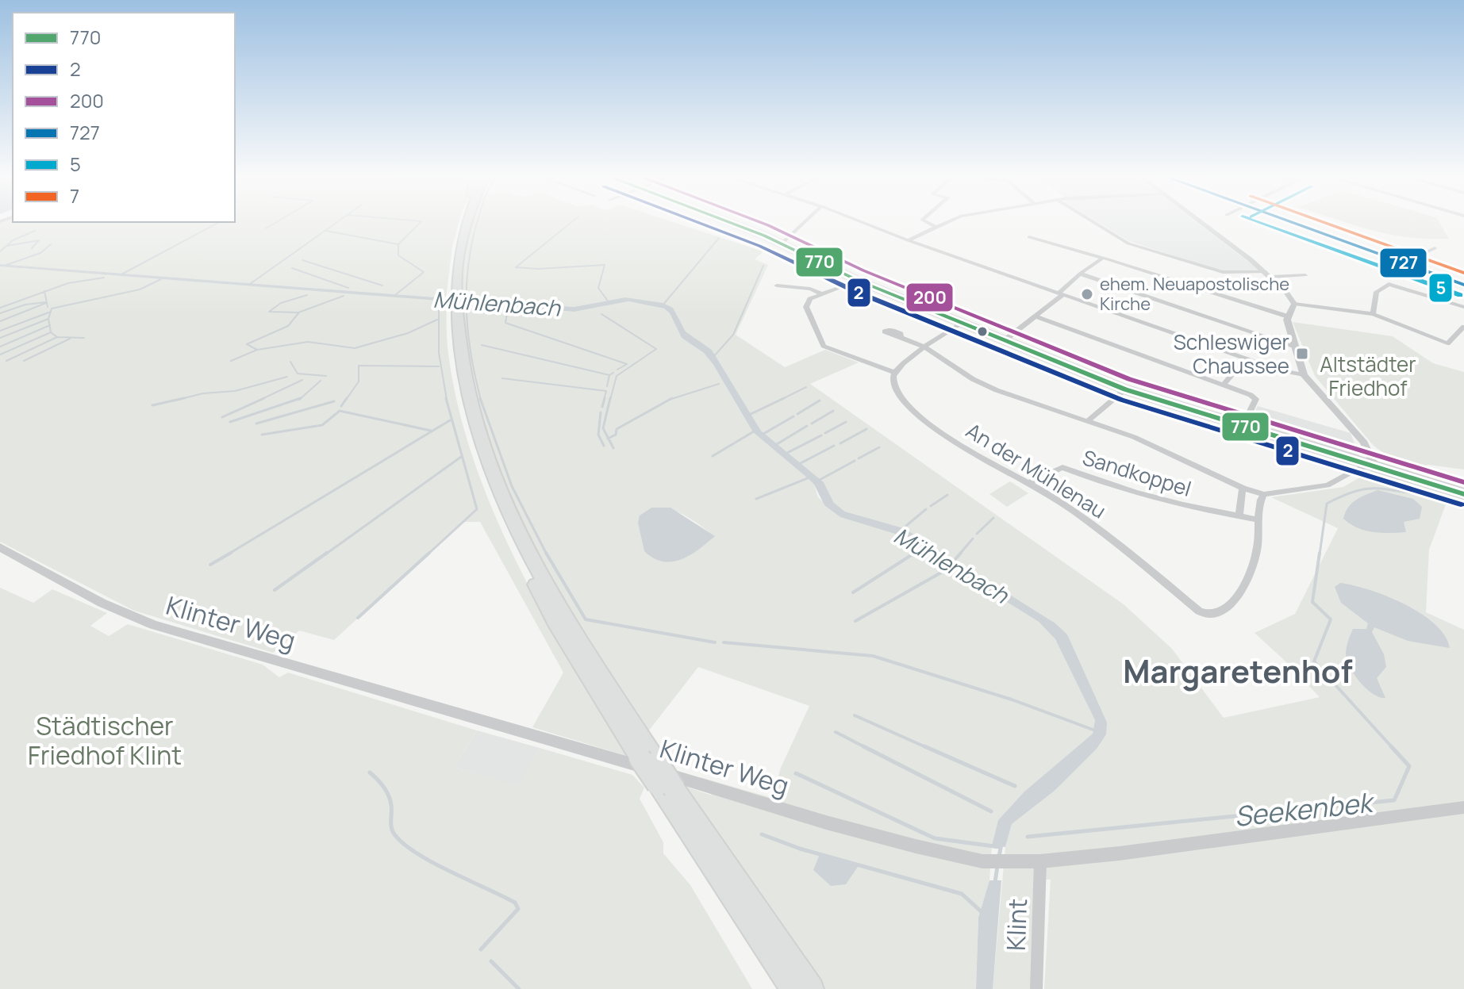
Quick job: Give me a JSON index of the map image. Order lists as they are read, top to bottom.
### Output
{
  "streets": {
    "street": [
      "An der Mühlenau",
      "Sandkoppel",
      "Klinter Weg",
      "Klint"
    ]
  },
  "crossings": [
    ["An der Mühlenau", "Sandkoppel"],
    ["Klinter Weg", "Klint"]
  ],
  "districts": ["Margaretenhof"],
  "water": ["Mühlenbach", "Seekenbek"],
  "parks": ["Altstädter Friedhof", "Städtischer Friedhof Klint"],
  "places": {
    "other": ["ehem. Neuapostolische Kirche"],
    "transit": ["Schleswiger Chaussee"]
  },
  "lines": [
    "transit line 770",
    "transit line 2",
    "transit line 200",
    "transit line 727",
    "transit line 5",
    "transit line 7"
  ],
  "legend": [
    "770",
    "2",
    "200",
    "727",
    "5",
    "7"
  ]
}
